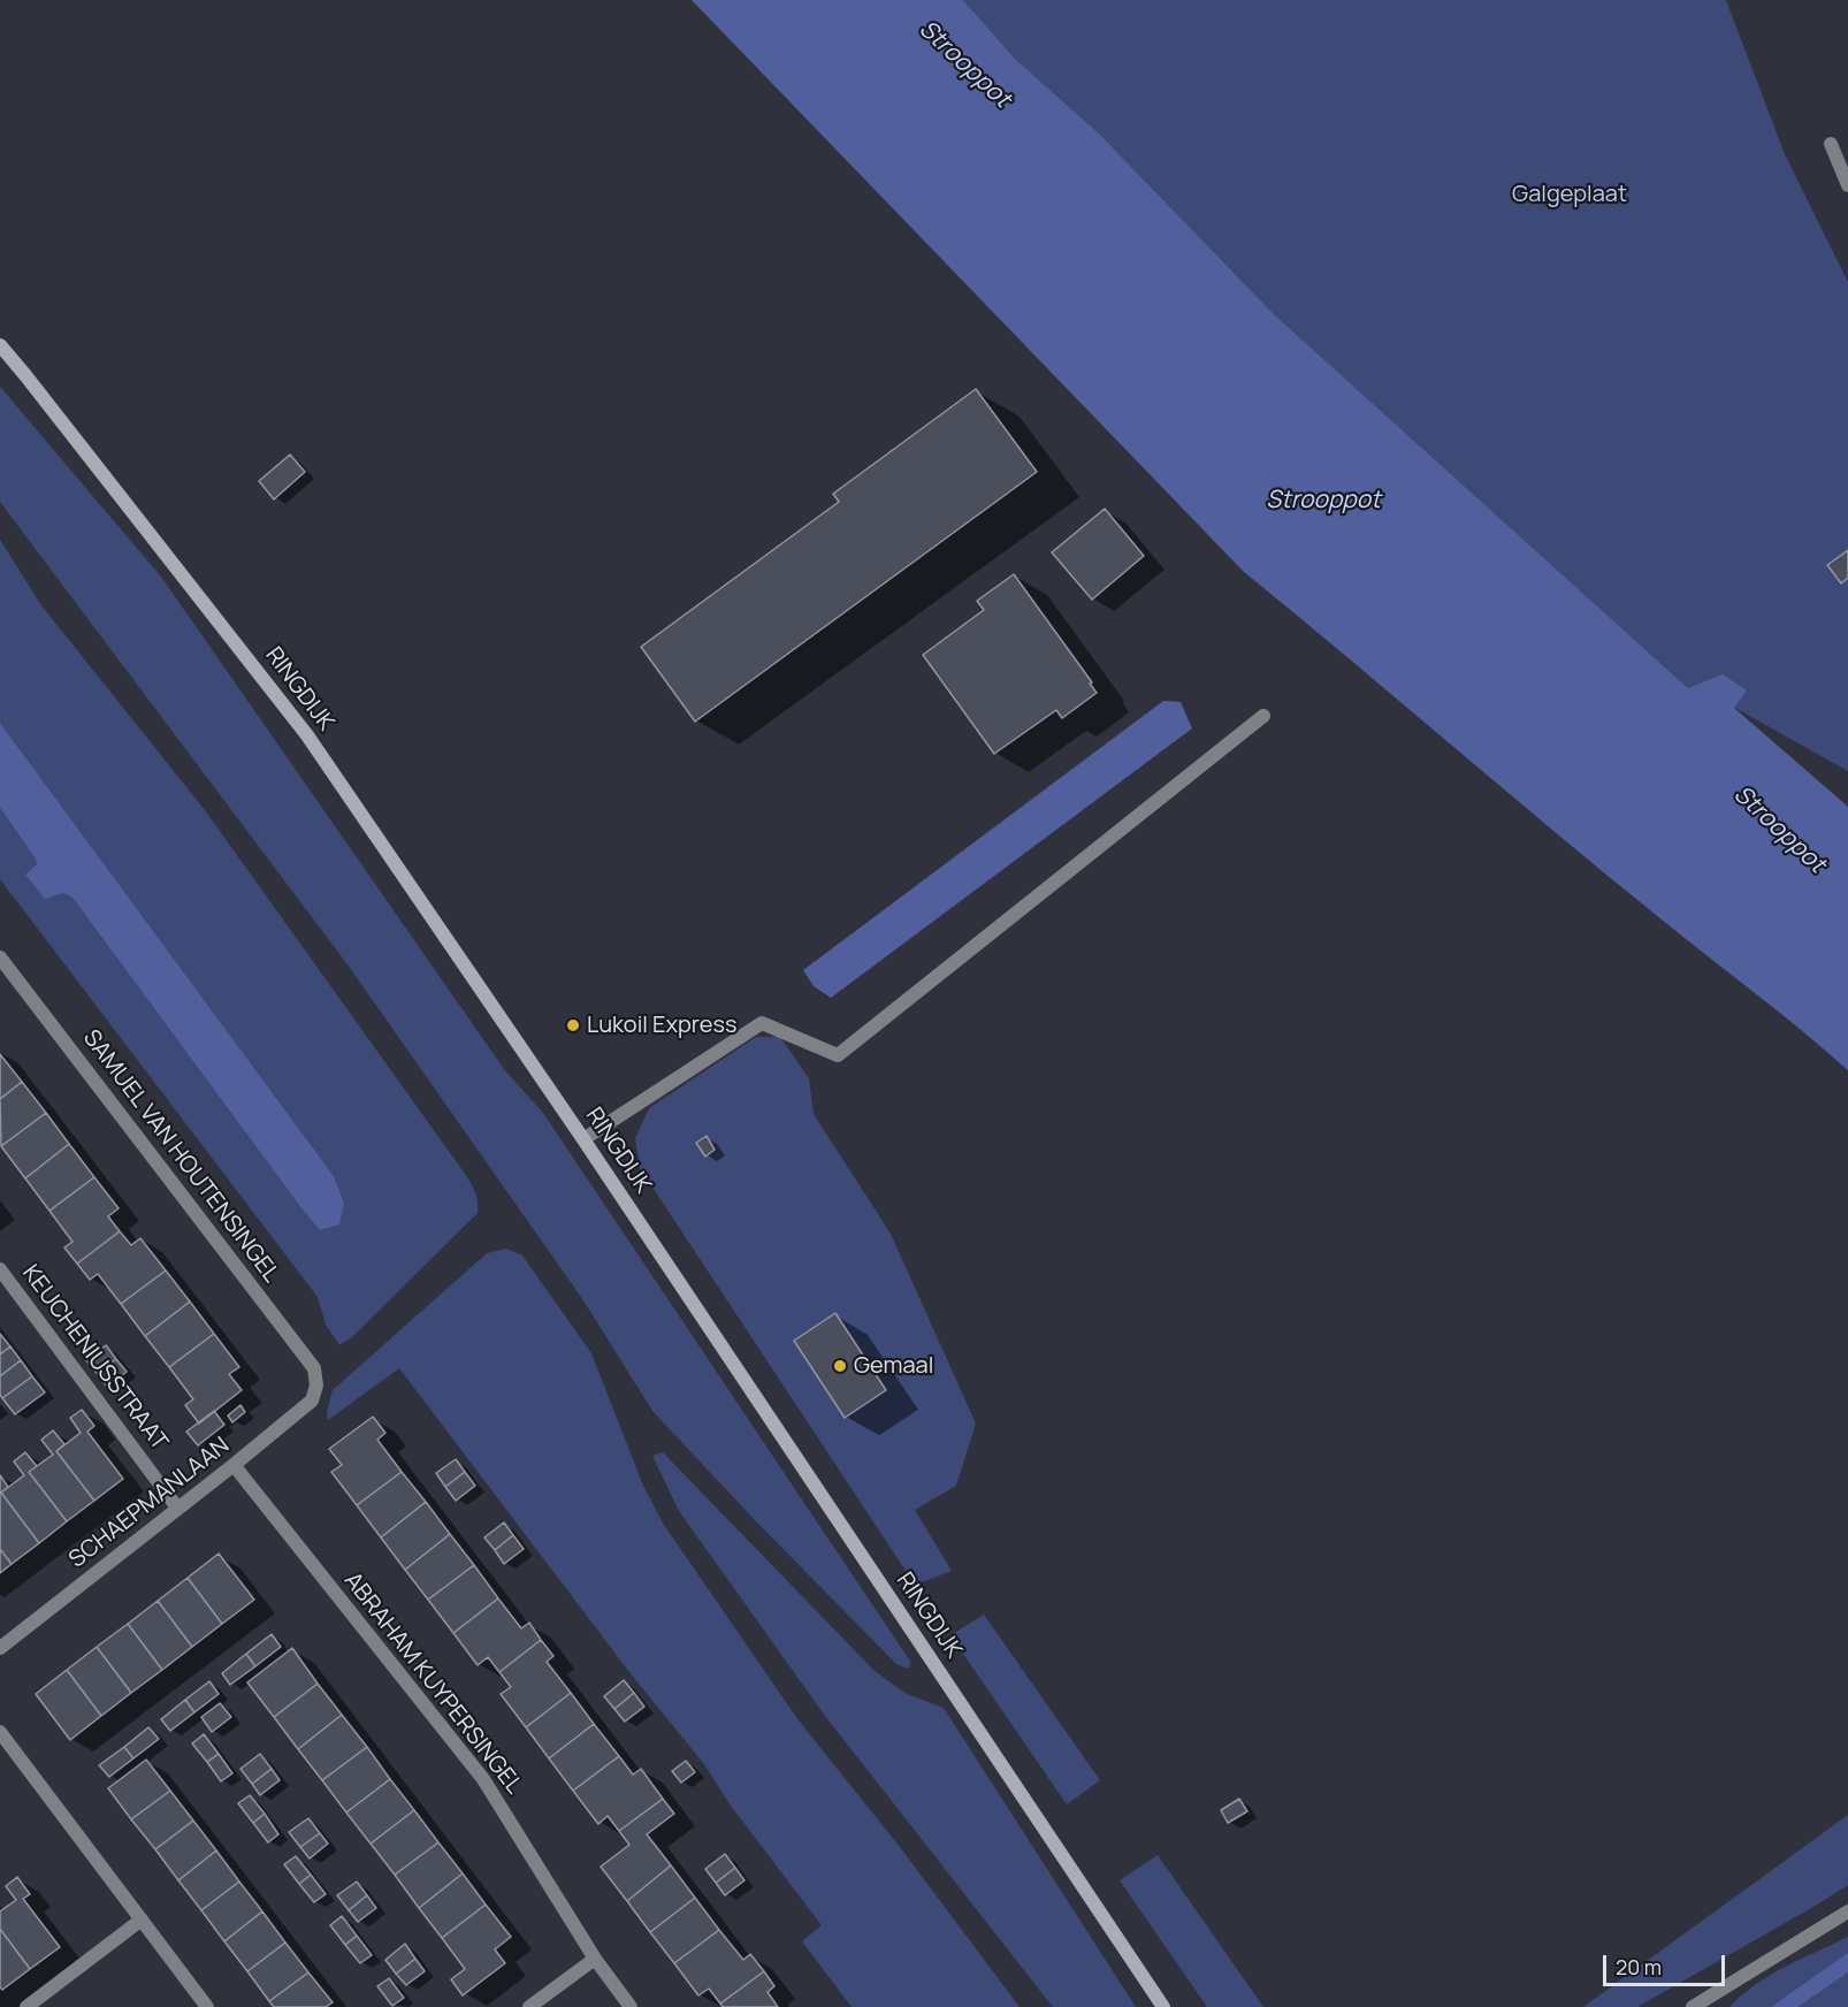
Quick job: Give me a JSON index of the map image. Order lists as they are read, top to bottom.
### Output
{
  "streets": {
    "main road": ["RINGDIJK"],
    "street": [
      "SAMUEL VAN HOUTENSINGEL",
      "KEUCHENIUSSTRAAT",
      "SCHAEPMANLAAN",
      "ABRAHAM KUYPERSINGEL"
    ]
  },
  "crossings": [
    ["SAMUEL VAN HOUTENSINGEL", "SCHAEPMANLAAN"],
    ["KEUCHENIUSSTRAAT", "SCHAEPMANLAAN"],
    ["SCHAEPMANLAAN", "ABRAHAM KUYPERSINGEL"]
  ],
  "water": ["Strooppot"],
  "parks": ["Galgeplaat"],
  "places": ["Lukoil Express", "Gemaal"],
  "scale_bar": "20 m"
}
